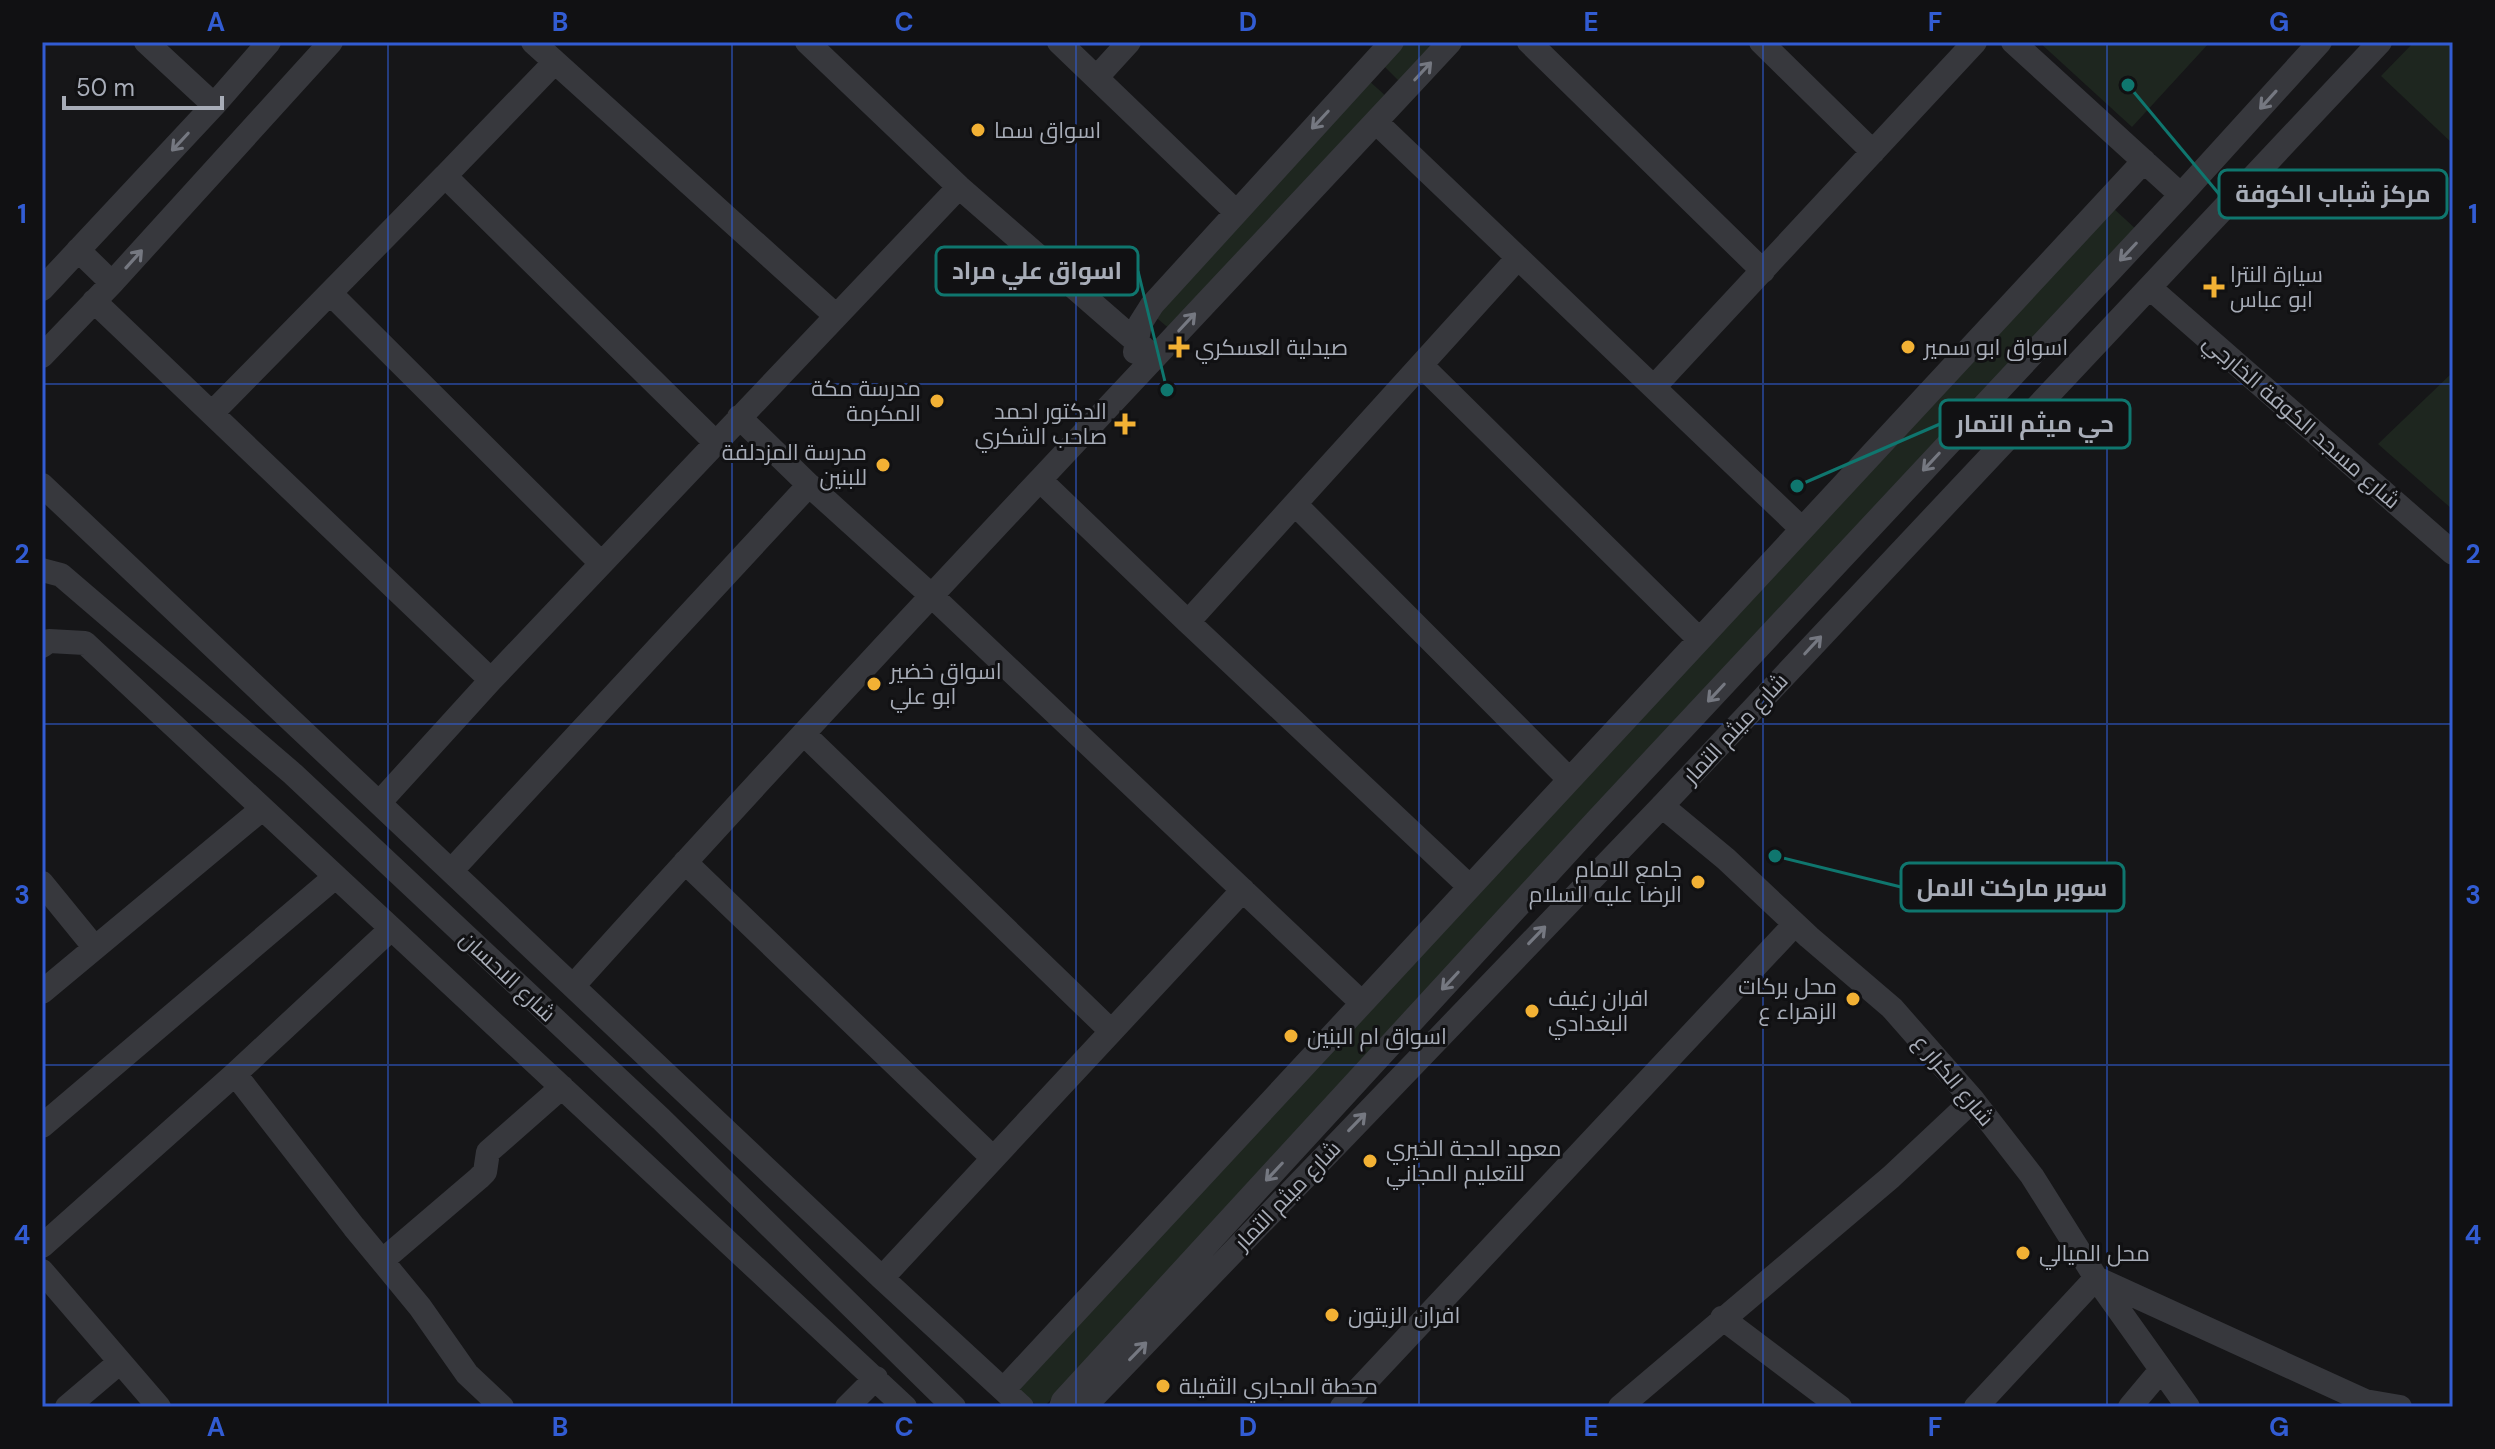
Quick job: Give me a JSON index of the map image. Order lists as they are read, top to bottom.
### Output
{
  "streets": {
    "street": [
      "شارع مسجد الكوفة الخارجي",
      "شارع ميثم التمار",
      "شارع الاحسان",
      "شارع الكرار ع"
    ]
  },
  "crossings": [
    ["شارع مسجد الكوفة الخارجي", "شارع ميثم التمار"],
    ["شارع ميثم التمار", "شارع الكرار ع"]
  ],
  "places": {
    "other": [
      "مركز شباب الكوفة",
      "اسواق سما",
      "اسواق ابو سمير",
      "اسواق علي مراد",
      "مدرسة مكة المكرمة",
      "مدرسة المزدلفة للبنين",
      "حي ميثم التمار",
      "اسواق خضير ابو علي",
      "سوبر ماركت الامل",
      "جامع الامام الرضا عليه السلام",
      "محل بركات الزهراء ع",
      "افران رغيف البغدادي",
      "اسواق ام البنين",
      "معهد الحجة الخيري للتعليم المجاني",
      "محل الميالي",
      "افران الزيتون",
      "محطة المجاري الثقيلة"
    ],
    "health": ["سيارة النترا ابو عباس", "صيدلية العسكري", "الدكتور احمد صاحب الشكري"]
  },
  "scale_bar": "50 m",
  "grid": {
    "columns": [
      "A",
      "B",
      "C",
      "D",
      "E",
      "F",
      "G"
    ],
    "rows": [
      "1",
      "2",
      "3",
      "4"
    ]
  }
}
